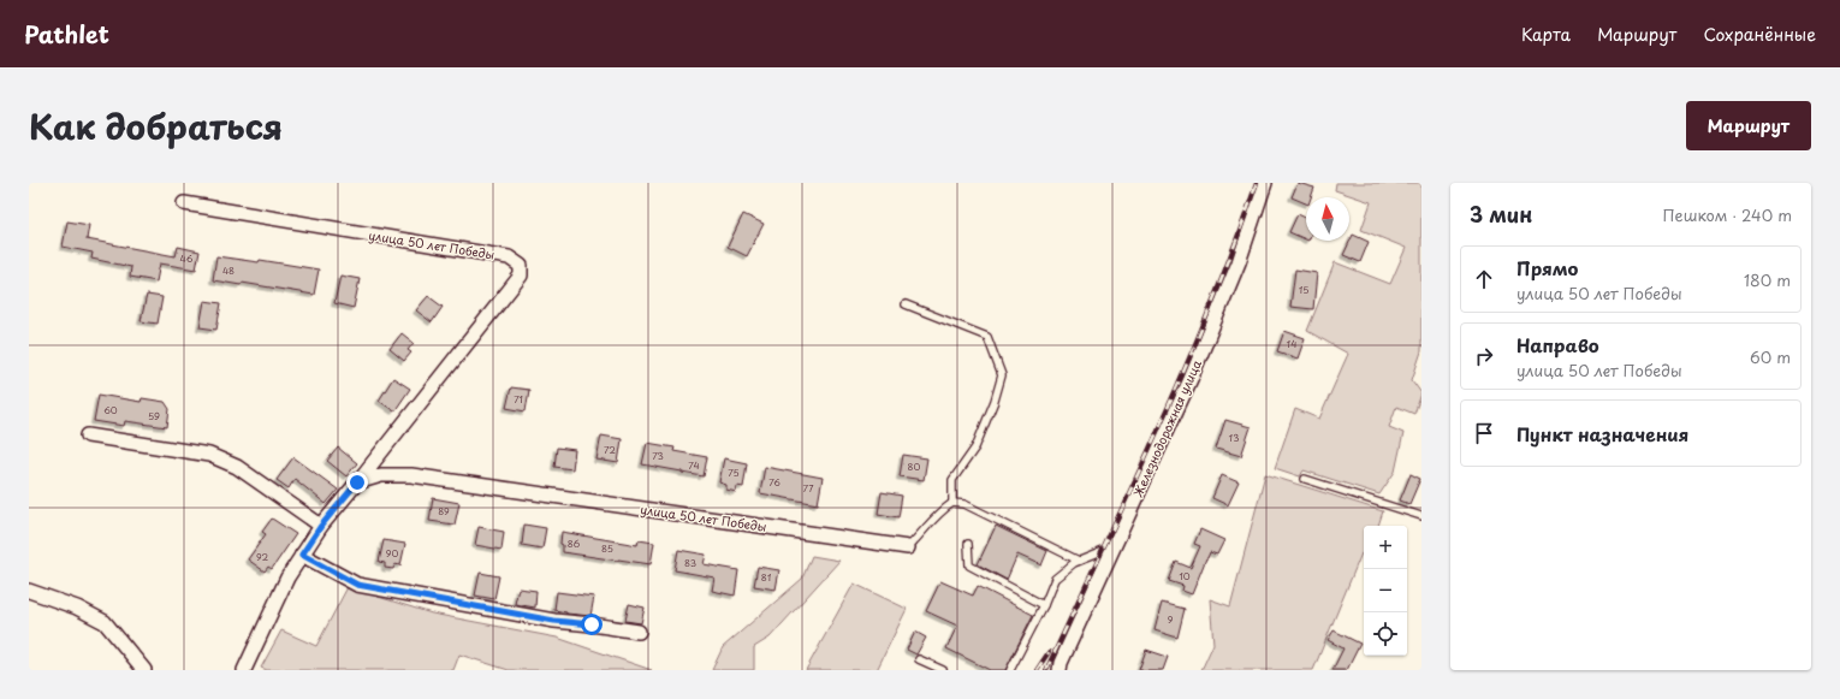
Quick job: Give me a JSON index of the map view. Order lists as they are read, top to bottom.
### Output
{
  "streets": {
    "street": ["улица 50 лет Победы", "Железнодорожная улица"]
  },
  "house_numbers": [
    "46",
    "48",
    "15",
    "14",
    "71",
    "60",
    "59",
    "13",
    "72",
    "73",
    "74",
    "80",
    "75",
    "76",
    "77",
    "89",
    "86",
    "85",
    "90",
    "92",
    "83",
    "10",
    "81",
    "9"
  ],
  "north": "top",
  "page": {
    "header": "Pathlet",
    "nav": ["Карта", "Маршрут", "Сохранённые"],
    "title": "Как добраться",
    "buttons": "Маршрут",
    "heading": ["3 мин", "Пешком · 240 m"],
    "list": [
      ["Прямо", "улица 50 лет Победы", "180 m"],
      ["Направо", "улица 50 лет Победы", "60 m"],
      "Пункт назначения"
    ],
    "map_buttons": ["+", "−"]
  }
}
